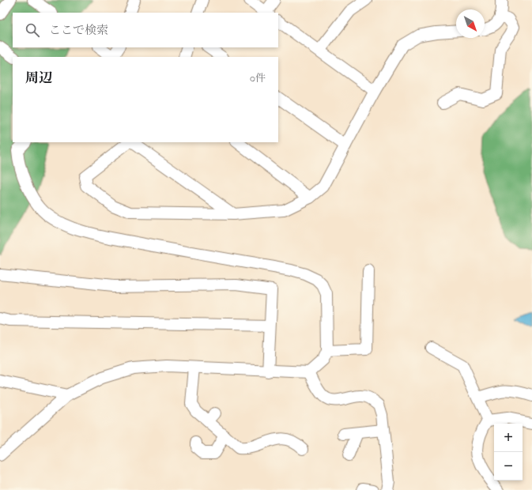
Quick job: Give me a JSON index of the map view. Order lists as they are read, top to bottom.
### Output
{
  "north": "bottom right",
  "page": {
    "search": "ここで検索",
    "heading": ["周辺", "0件"],
    "map_buttons": ["+", "−"]
  }
}
